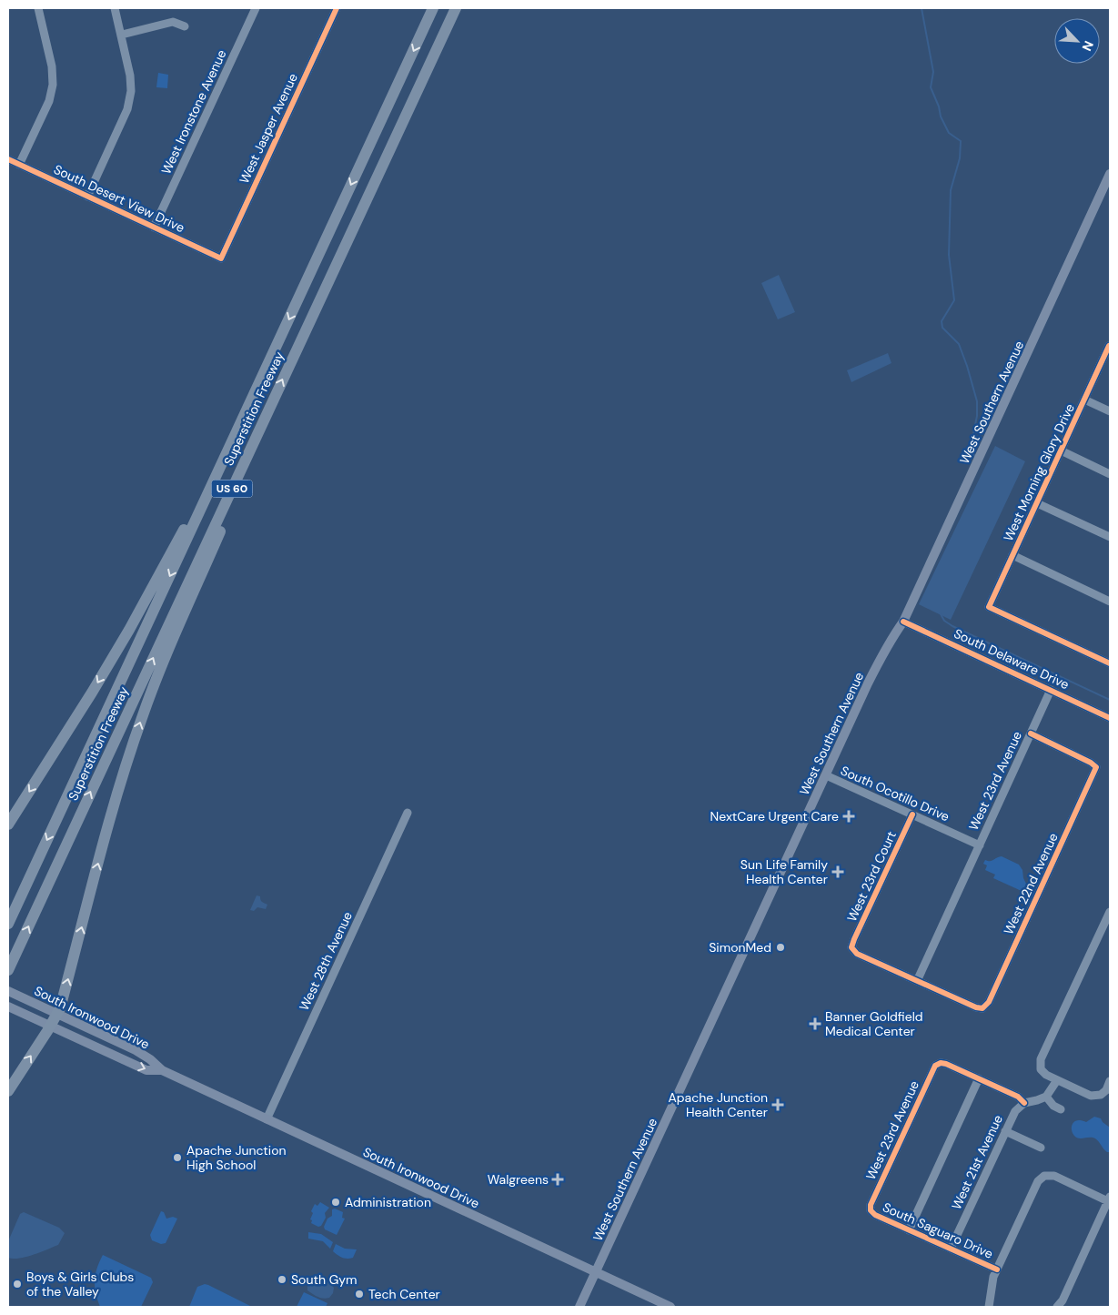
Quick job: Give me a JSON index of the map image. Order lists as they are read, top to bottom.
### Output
{
  "streets": {
    "highway": ["Superstition Freeway", "US 60"],
    "main road": ["West Southern Avenue", "South Ironwood Drive"],
    "street": [
      "West Ironstone Avenue",
      "West Jasper Avenue",
      "South Desert View Drive",
      "West Morning Glory Drive",
      "South Delaware Drive",
      "West 23rd Avenue",
      "South Ocotillo Drive",
      "West 23rd Court",
      "West 22nd Avenue",
      "West 28th Avenue",
      "West 21st Avenue",
      "South Saguaro Drive"
    ]
  },
  "crossings": [
    ["West Ironstone Avenue", "South Desert View Drive"],
    ["West Jasper Avenue", "South Desert View Drive"],
    ["West Southern Avenue", "South Delaware Drive"],
    ["West Southern Avenue", "South Ocotillo Drive"],
    ["West Southern Avenue", "South Ironwood Drive"],
    ["South Delaware Drive", "West 23rd Avenue"],
    ["West 23rd Avenue", "South Ocotillo Drive"],
    ["West 23rd Avenue", "West 23rd Court"],
    ["West 23rd Avenue", "West 22nd Avenue"],
    ["West 23rd Avenue", "South Saguaro Drive"],
    ["South Ocotillo Drive", "West 23rd Court"],
    ["West 23rd Court", "West 22nd Avenue"],
    ["West 28th Avenue", "South Ironwood Drive"],
    ["West 21st Avenue", "South Saguaro Drive"]
  ],
  "places": {
    "health": [
      "NextCare Urgent Care",
      "Sun Life Family Health Center",
      "Banner Goldfield Medical Center",
      "Apache Junction Health Center",
      "Walgreens"
    ],
    "other": [
      "SimonMed",
      "Apache Junction High School",
      "Administration",
      "South Gym",
      "Boys & Girls Clubs of the Valley",
      "Tech Center"
    ]
  },
  "north": "bottom right"
}
